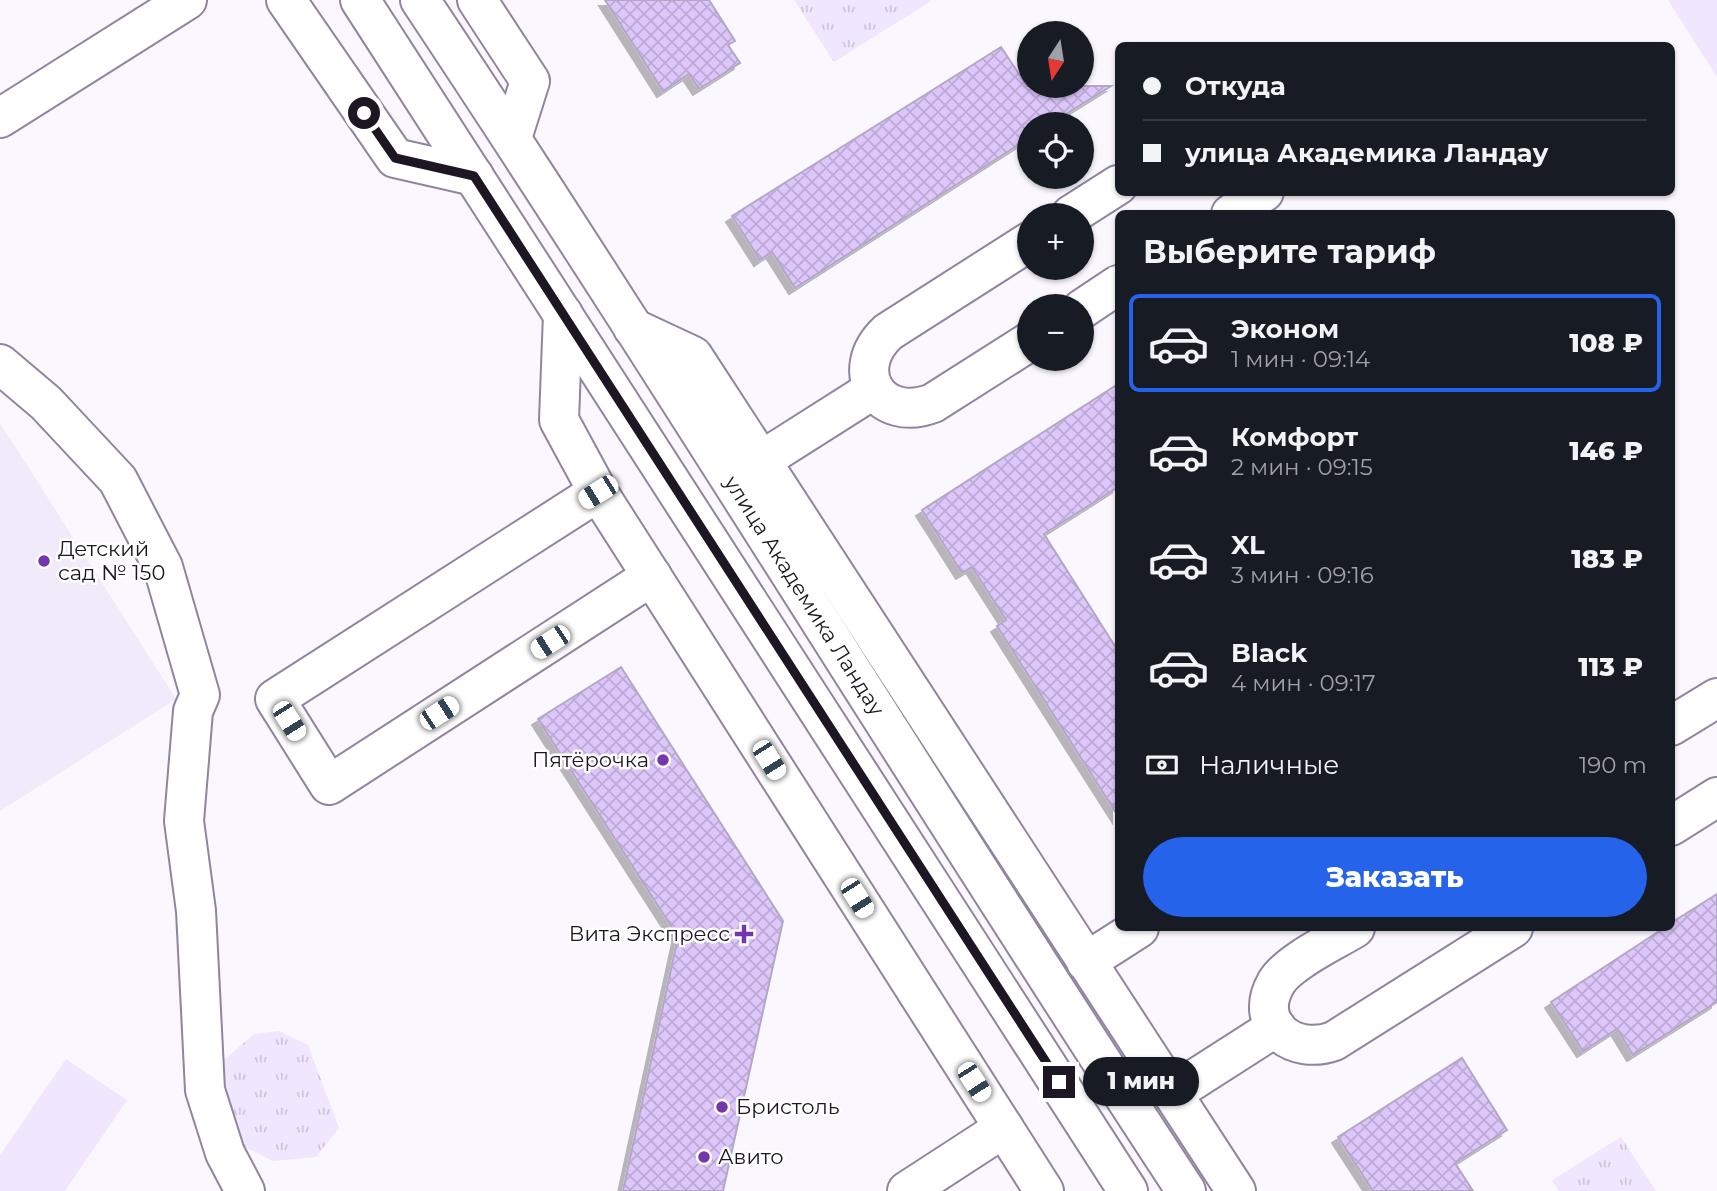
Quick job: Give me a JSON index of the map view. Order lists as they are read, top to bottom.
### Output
{
  "streets": {
    "street": ["улица Академика Ландау"]
  },
  "places": {
    "other": [
      "Детский сад № 150",
      "Пятёрочка",
      "Бристоль",
      "Авито"
    ],
    "health": ["Вита Экспресс"]
  },
  "north": "bottom",
  "page": {
    "map_buttons": ["+", "−"],
    "banner": ["Откуда", "улица Академика Ландау"],
    "heading": "Выберите тариф",
    "list": [
      {
        "name": "Эконом",
        "note": "1 мин · 09:14",
        "value": "108 ₽"
      },
      {
        "name": "Комфорт",
        "note": "2 мин · 09:15",
        "value": "146 ₽"
      },
      {
        "name": "XL",
        "note": "3 мин · 09:16",
        "value": "183 ₽"
      },
      {
        "name": "Black",
        "note": "4 мин · 09:17",
        "value": "113 ₽"
      }
    ],
    "pay": ["Наличные", "190 m"],
    "buttons": "Заказать",
    "bubble": "1 мин"
  }
}
